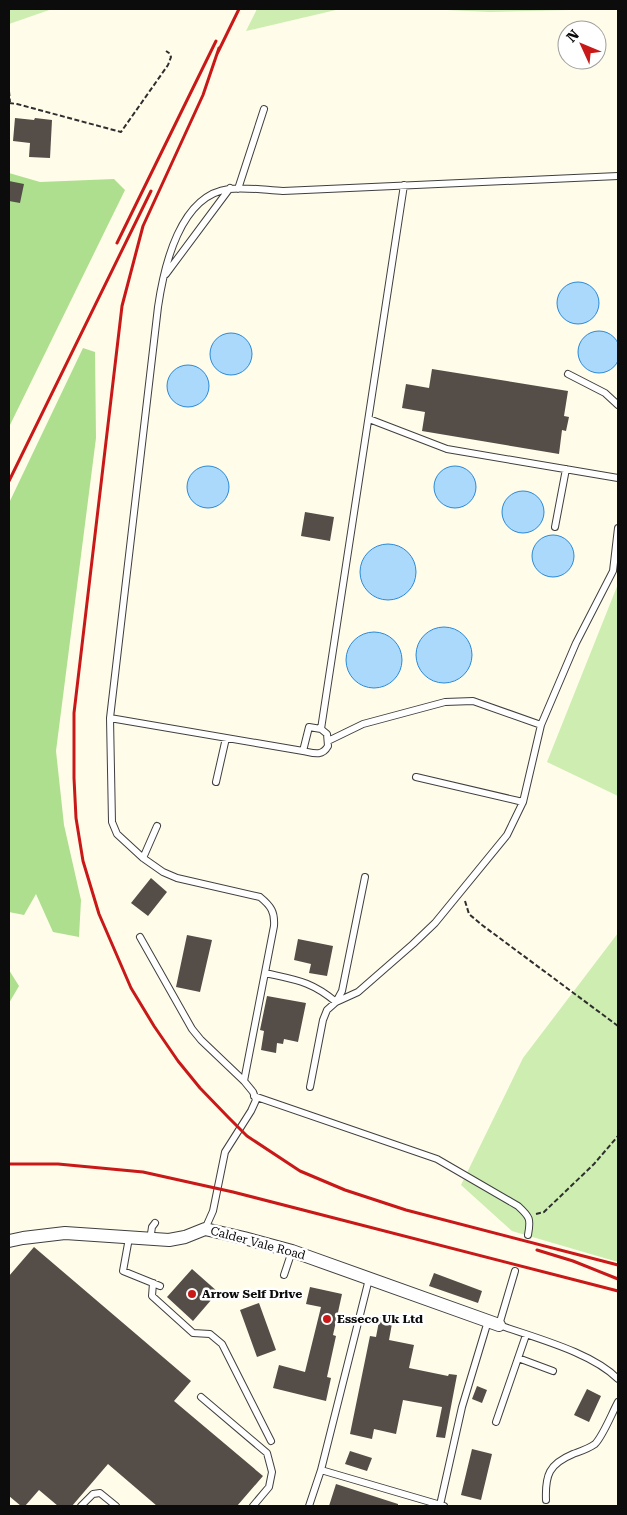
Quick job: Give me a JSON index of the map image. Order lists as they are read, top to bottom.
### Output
{
  "streets": {
    "street": ["Calder Vale Road"]
  },
  "places": ["Arrow Self Drive", "Esseco Uk Ltd"],
  "north": "top left"
}
